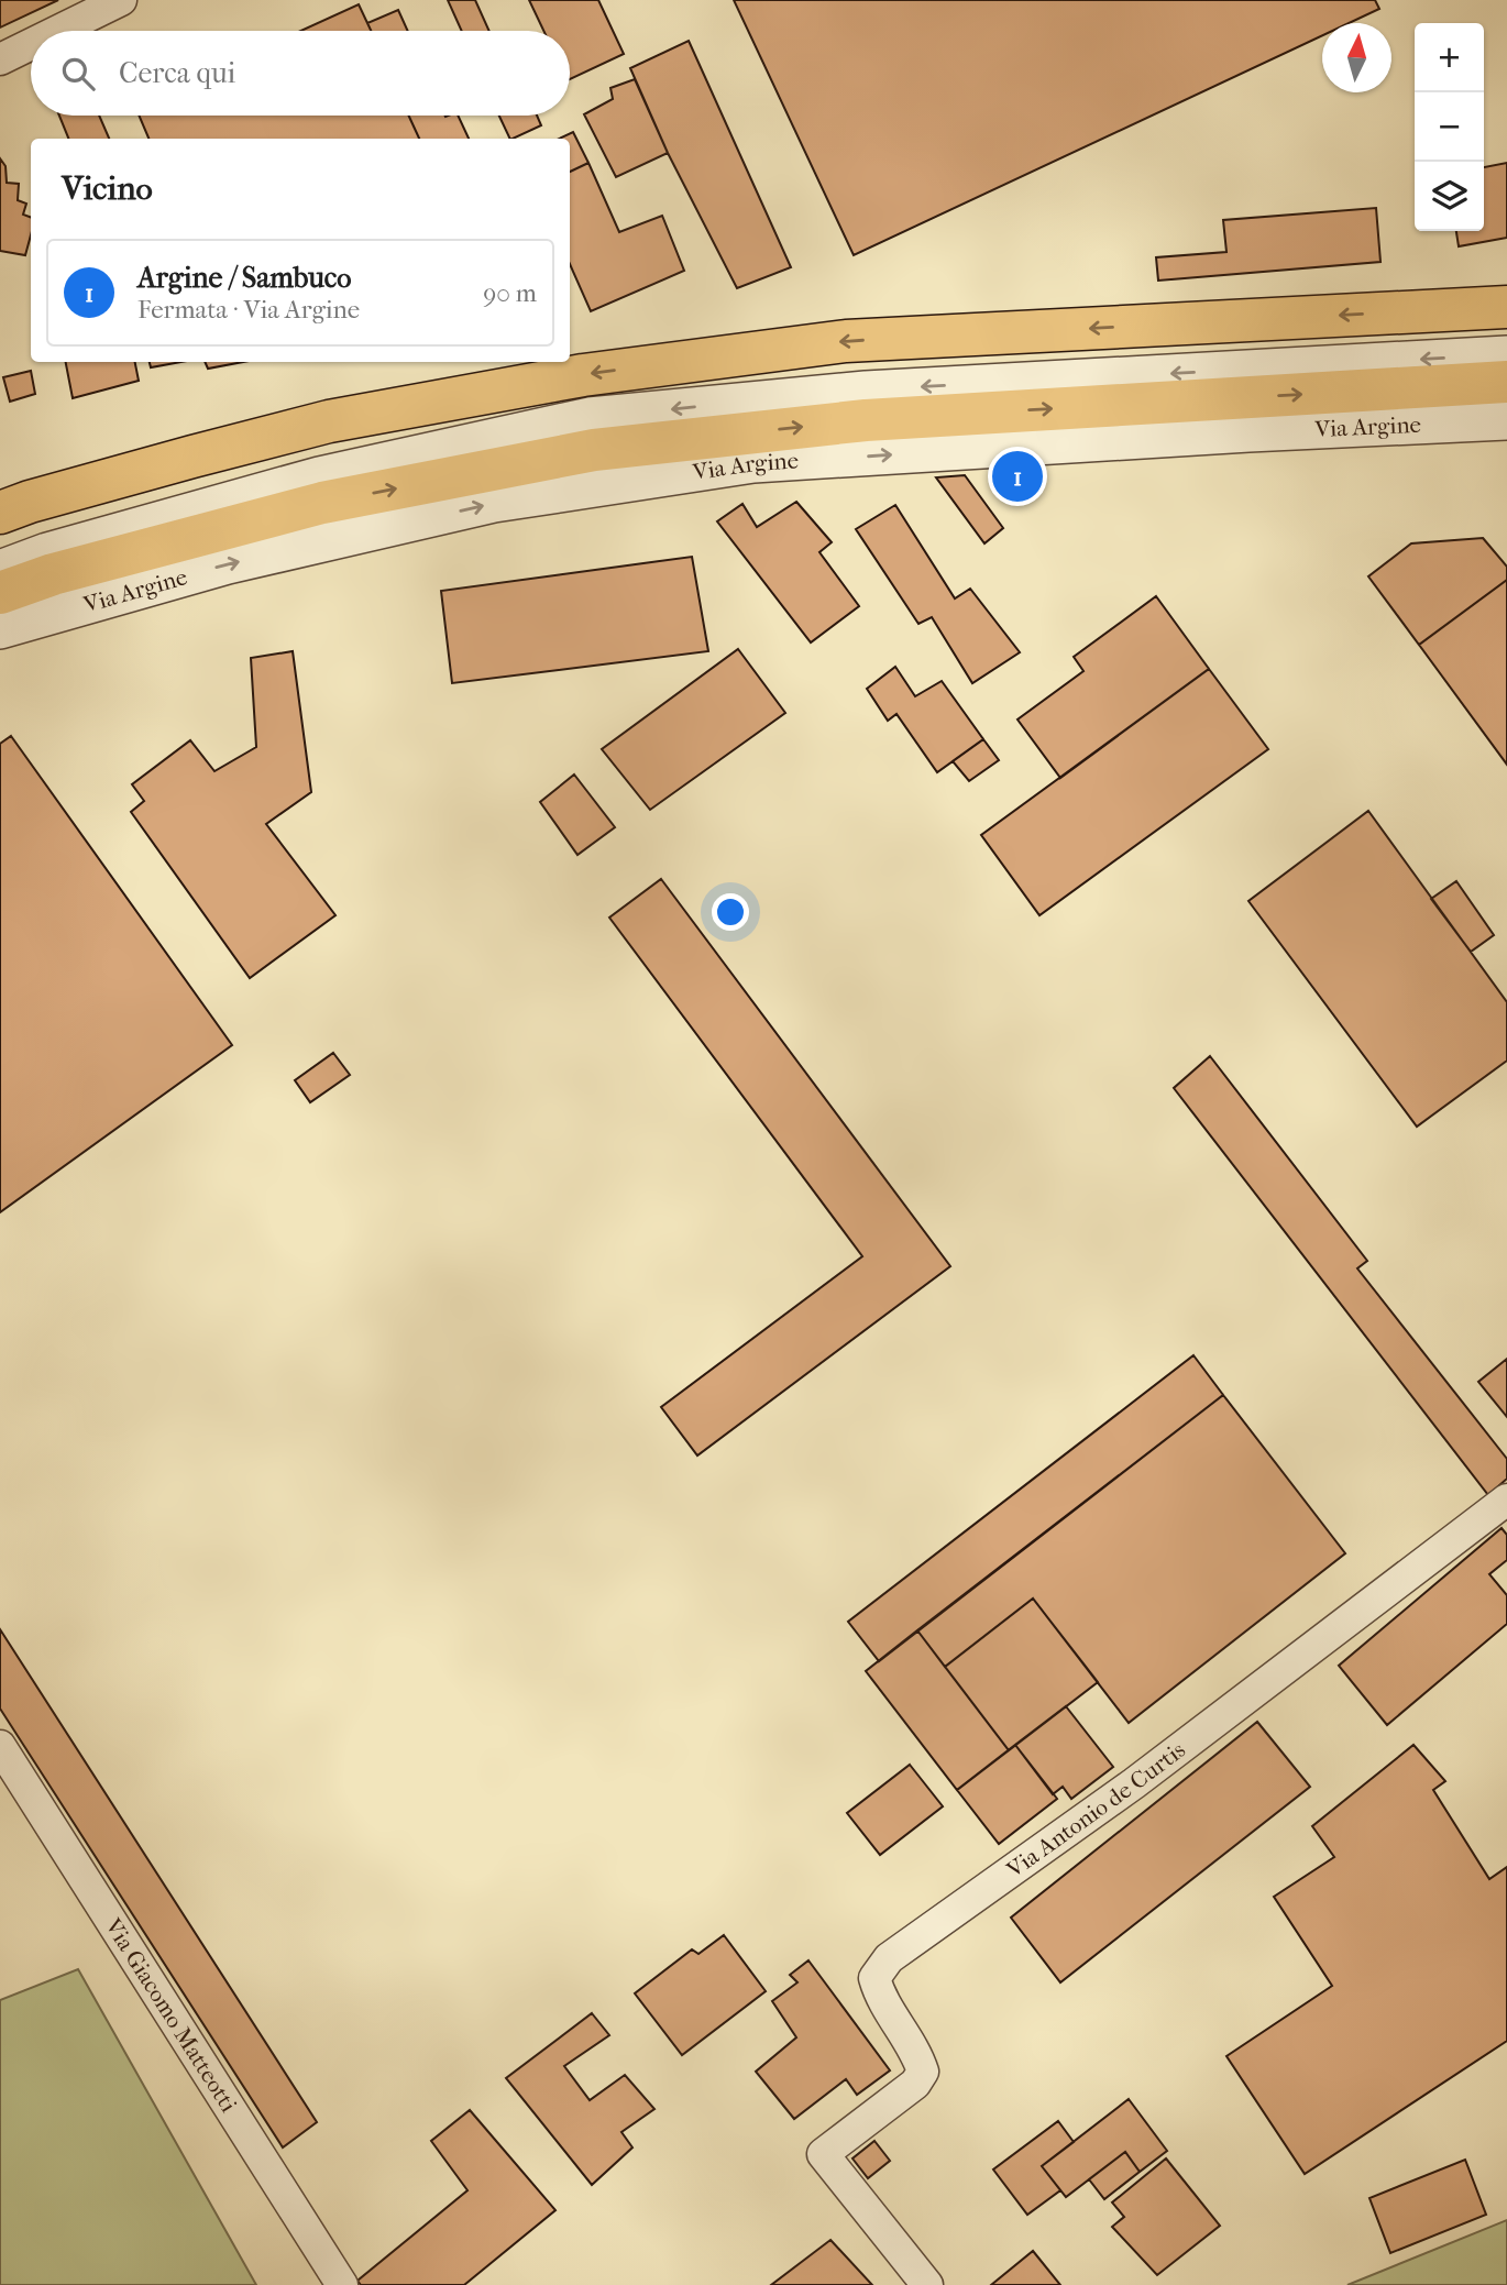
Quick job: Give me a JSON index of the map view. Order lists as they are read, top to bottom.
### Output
{
  "streets": {
    "street": ["Via Argine", "Via Antonio de Curtis", "Via Giacomo Matteotti"]
  },
  "north": "top",
  "page": {
    "map_buttons": ["+", "−"],
    "search": "Cerca qui",
    "heading": "Vicino",
    "list": [
      {
        "mark": "1",
        "name": "Argine / Sambuco",
        "note": "Fermata · Via Argine",
        "value": "90 m"
      }
    ],
    "pins": "1"
  }
}
